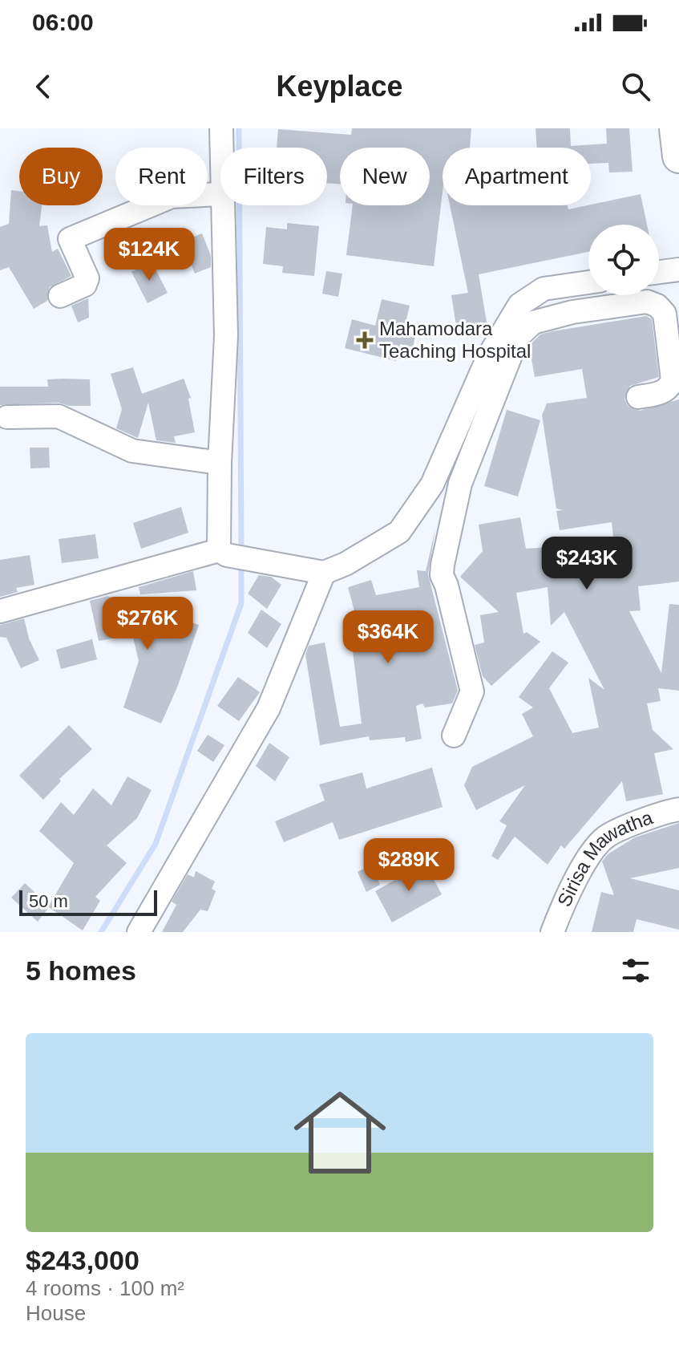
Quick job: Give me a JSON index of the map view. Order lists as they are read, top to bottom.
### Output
{
  "streets": {
    "street": ["Sirisa Mawatha"]
  },
  "places": {
    "health": ["Mahamodara Teaching Hospital"]
  },
  "scale_bar": "50 m",
  "page": {
    "status": "06:00",
    "header": "Keyplace",
    "chip": [
      "Buy",
      "Rent",
      "Filters",
      "New",
      "Apartment"
    ],
    "price": [
      "$124K",
      "$243K",
      "$276K",
      "$364K",
      "$289K"
    ],
    "scale": "50 m",
    "heading": "5 homes",
    "list": [
      {
        "name": "$243,000",
        "note": "4 rooms · 100 m² · House"
      }
    ]
  }
}
